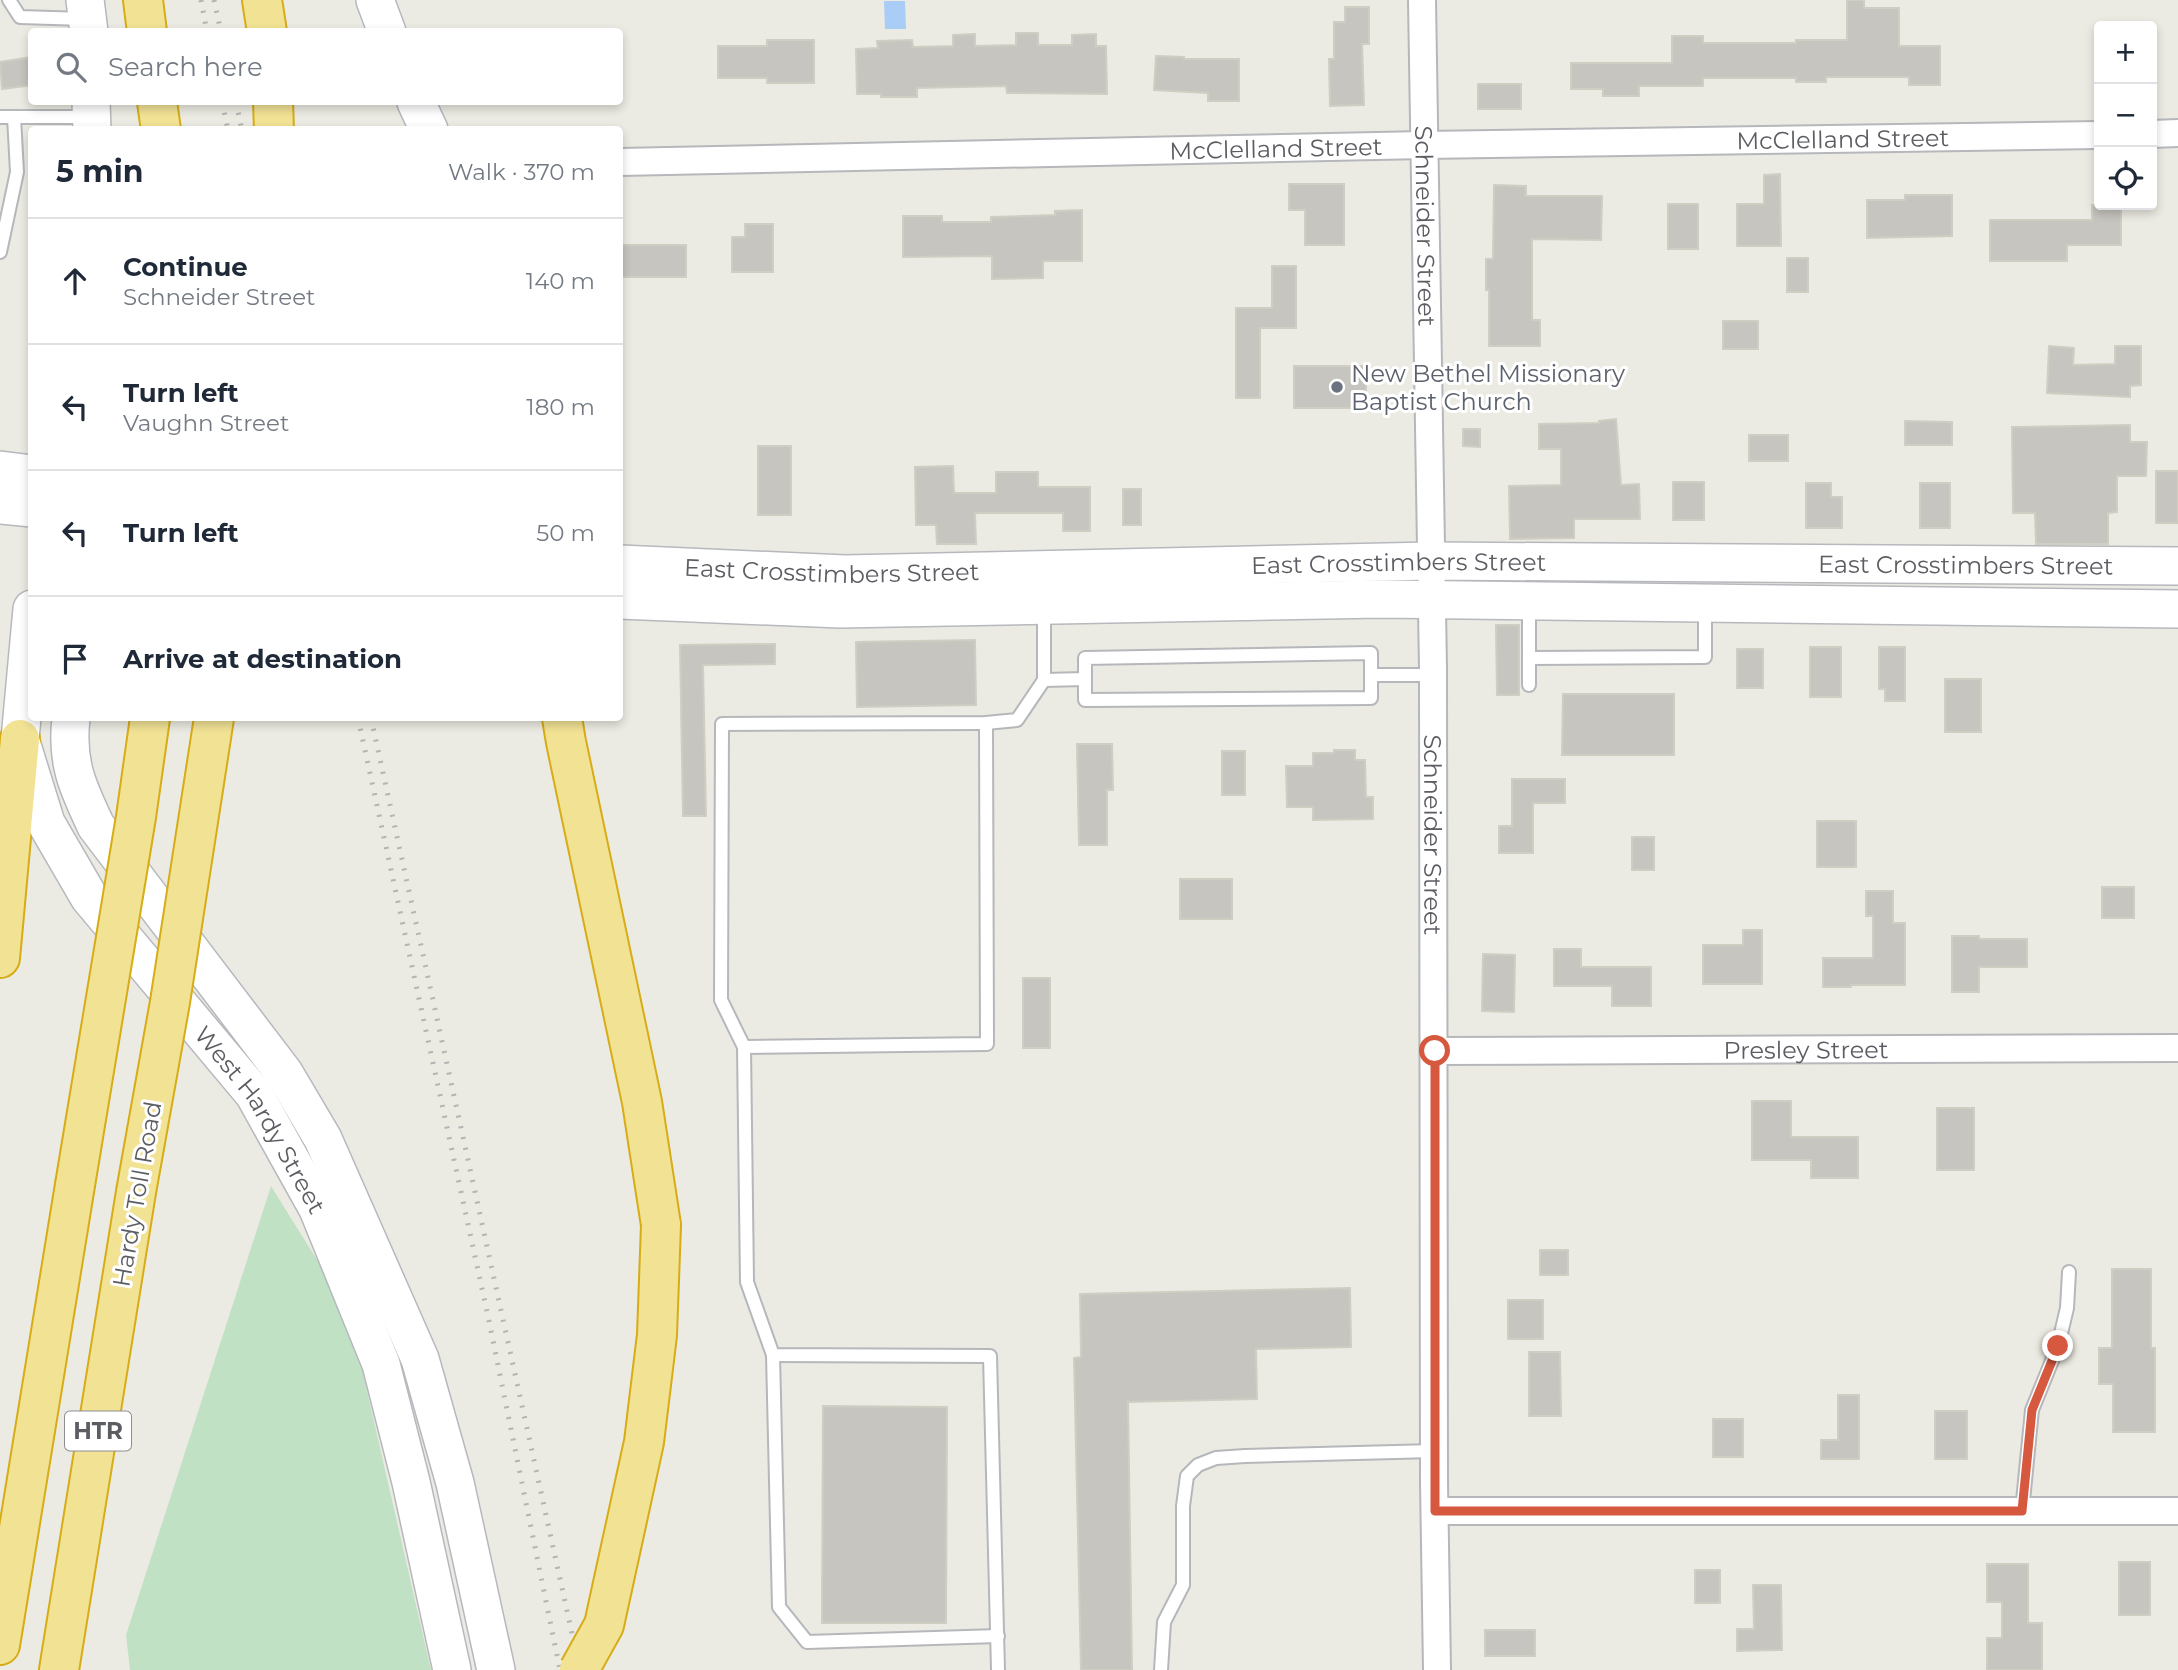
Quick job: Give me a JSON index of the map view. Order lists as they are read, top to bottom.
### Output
{
  "streets": {
    "highway": ["Hardy Toll Road", "HTR"],
    "main road": ["East Crosstimbers Street", "West Hardy Street"],
    "street": ["McClelland Street", "Schneider Street", "Presley Street"]
  },
  "crossings": [
    ["McClelland Street", "Schneider Street"],
    ["Schneider Street", "East Crosstimbers Street"],
    ["Schneider Street", "Presley Street"]
  ],
  "places": ["New Bethel Missionary Baptist Church"],
  "page": {
    "map_buttons": ["+", "−"],
    "search": "Search here",
    "heading": ["5 min", "Walk · 370 m"],
    "list": [
      ["Continue", "Schneider Street", "140 m"],
      ["Turn left", "Vaughn Street", "180 m"],
      ["Turn left", "50 m"],
      "Arrive at destination"
    ]
  }
}
